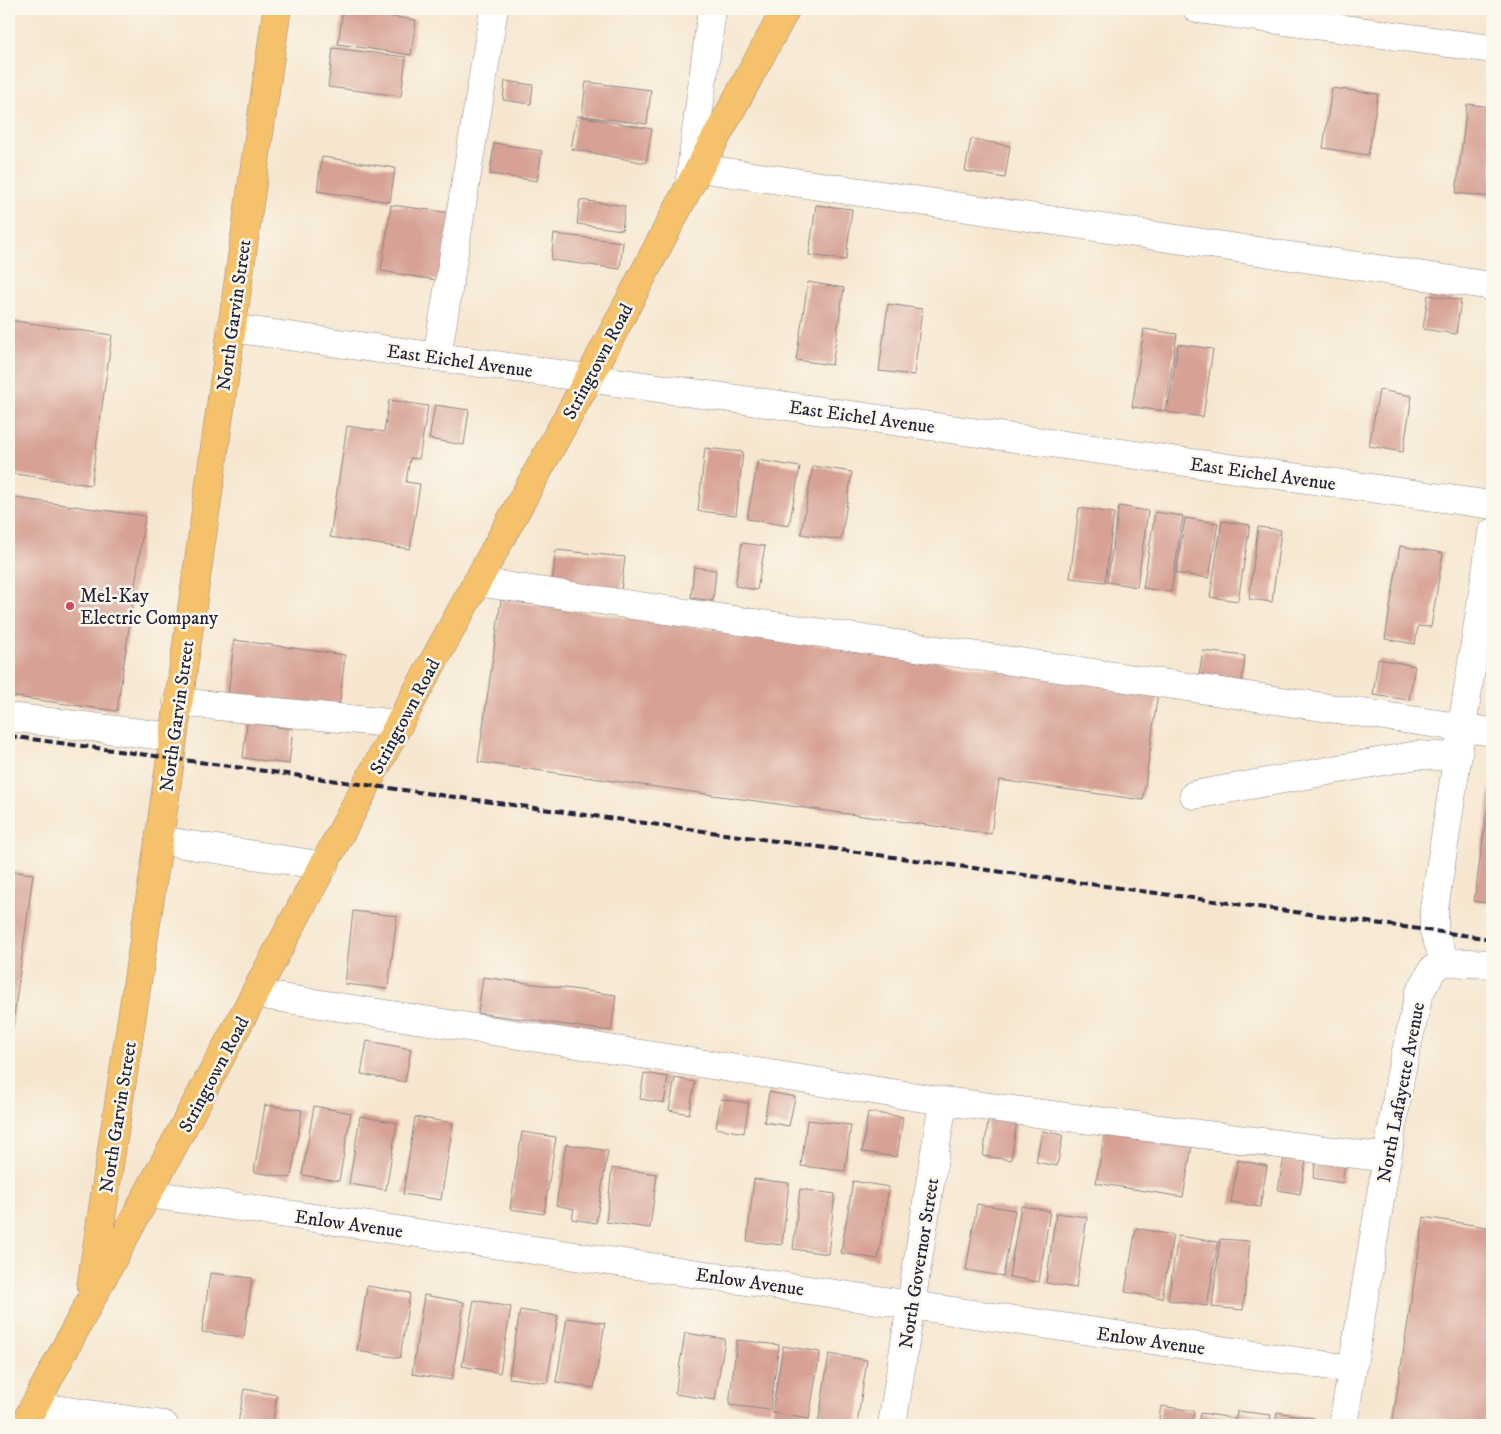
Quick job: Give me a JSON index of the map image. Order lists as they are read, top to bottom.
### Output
{
  "streets": {
    "main road": ["North Garvin Street", "Stringtown Road"],
    "street": [
      "East Eichel Avenue",
      "North Lafayette Avenue",
      "Enlow Avenue",
      "North Governor Street"
    ]
  },
  "crossings": [
    ["North Garvin Street", "East Eichel Avenue"],
    ["North Garvin Street", "Stringtown Road"],
    ["East Eichel Avenue", "Stringtown Road"],
    ["Stringtown Road", "Enlow Avenue"],
    ["North Lafayette Avenue", "Enlow Avenue"],
    ["Enlow Avenue", "North Governor Street"]
  ],
  "places": ["Mel-Kay Electric Company"]
}
